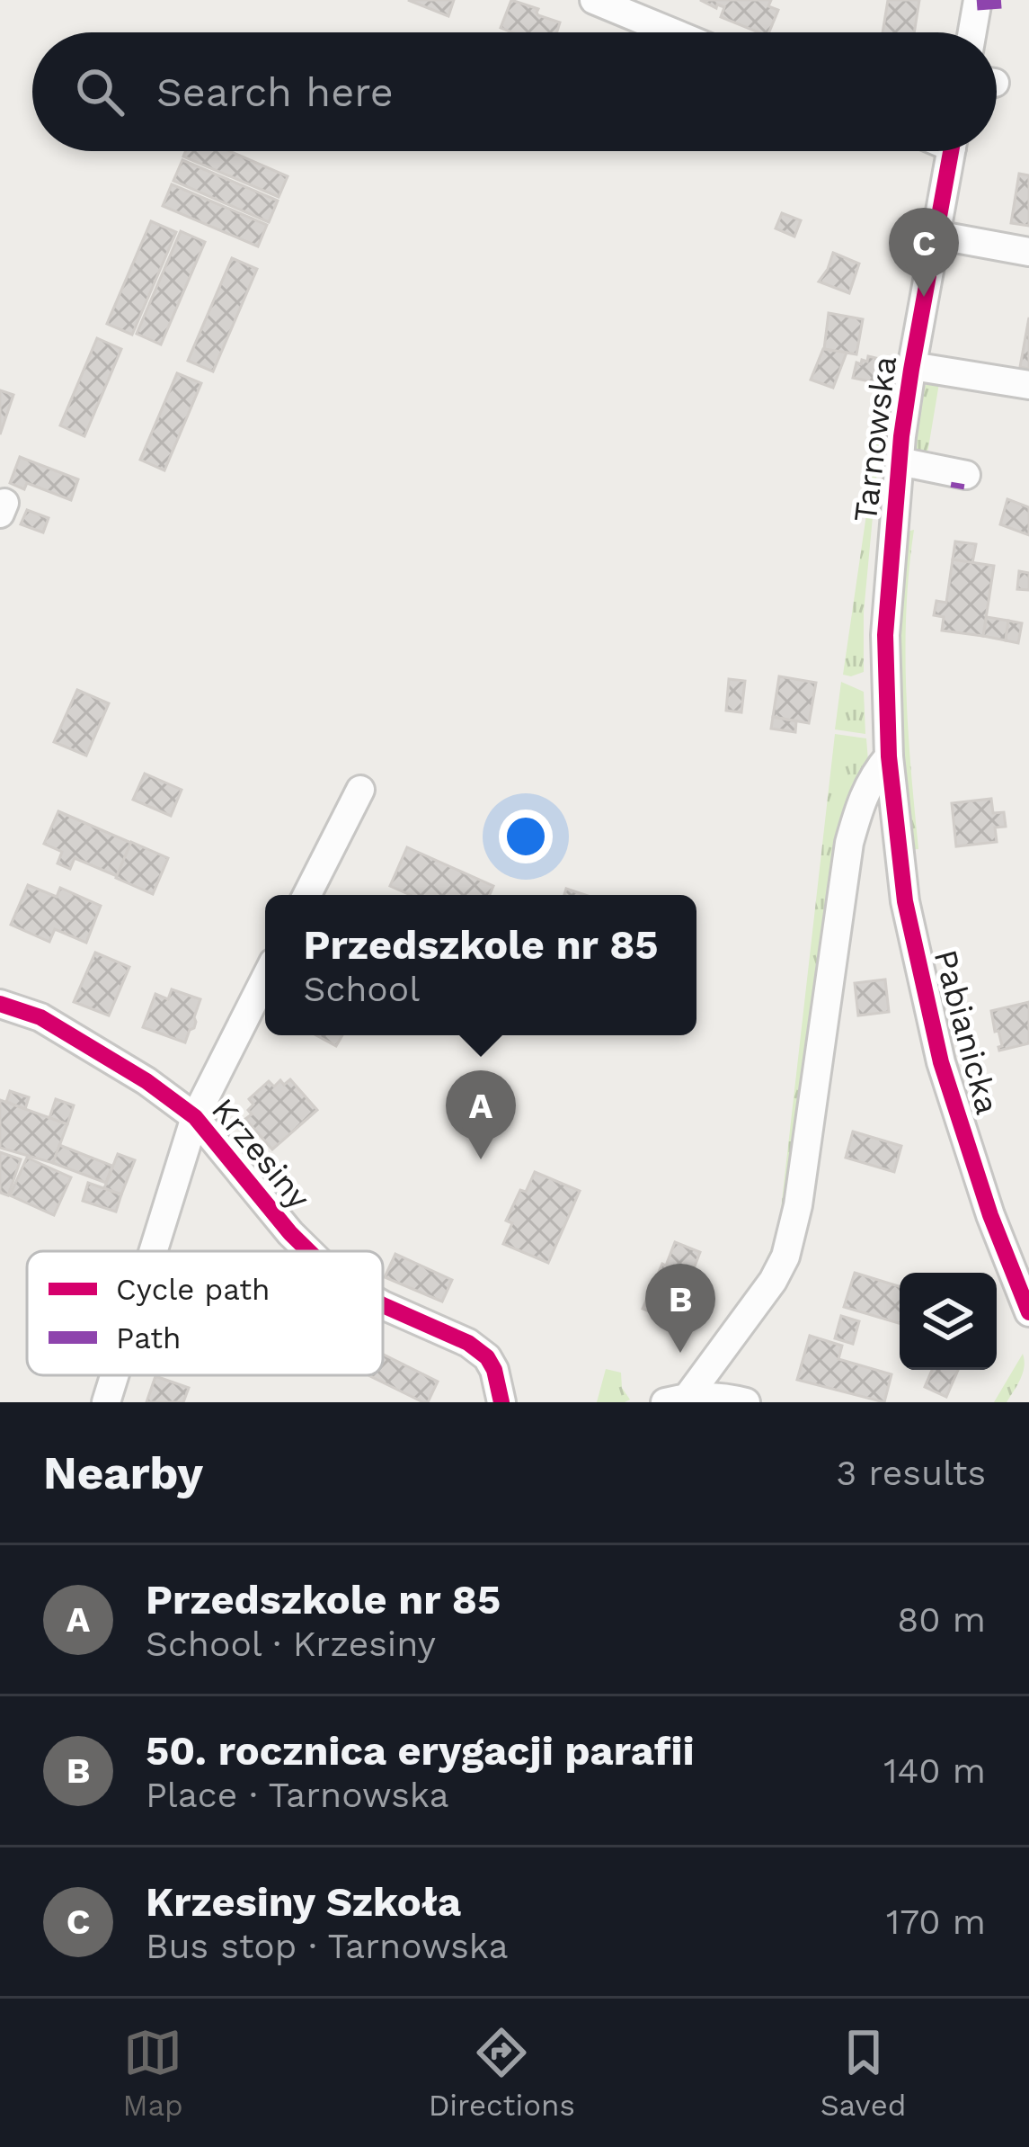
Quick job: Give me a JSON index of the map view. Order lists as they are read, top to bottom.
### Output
{
  "streets": {
    "street": ["Tarnowska", "Pabianicka", "Krzesiny"]
  },
  "crossings": [
    ["Tarnowska", "Pabianicka"]
  ],
  "legend": ["Cycle path", "Path"],
  "page": {
    "search": "Search here",
    "pins": ["C", "A", "B"],
    "popup": ["Przedszkole nr 85", "School"],
    "heading": ["Nearby", "3 results"],
    "list": [
      {
        "mark": "A",
        "name": "Przedszkole nr 85",
        "note": "School · Krzesiny",
        "value": "80 m"
      },
      {
        "mark": "B",
        "name": "50. rocznica erygacji parafii",
        "note": "Place · Tarnowska",
        "value": "140 m"
      },
      {
        "mark": "C",
        "name": "Krzesiny Szkoła",
        "note": "Bus stop · Tarnowska",
        "value": "170 m"
      }
    ],
    "nav": ["Map", "Directions", "Saved"]
  }
}
